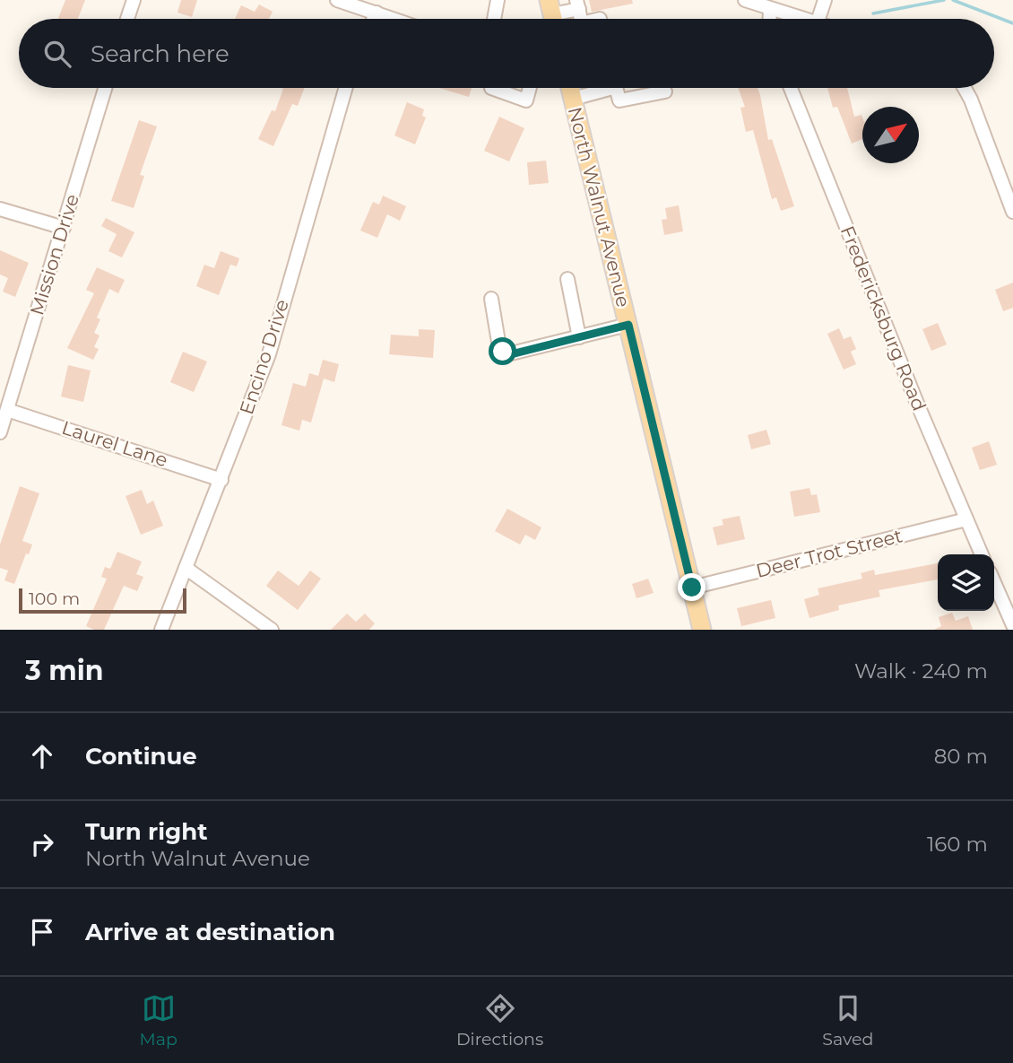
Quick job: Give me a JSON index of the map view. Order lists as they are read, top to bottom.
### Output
{
  "streets": {
    "main road": ["North Walnut Avenue"],
    "street": [
      "Mission Drive",
      "Fredericksburg Road",
      "Encino Drive",
      "Laurel Lane",
      "Deer Trot Street"
    ]
  },
  "crossings": [
    ["North Walnut Avenue", "Deer Trot Street"],
    ["Mission Drive", "Laurel Lane"],
    ["Fredericksburg Road", "Deer Trot Street"],
    ["Encino Drive", "Laurel Lane"]
  ],
  "scale_bar": "100 m",
  "north": "top right",
  "page": {
    "search": "Search here",
    "scale": "100 m",
    "heading": ["3 min", "Walk · 240 m"],
    "list": [
      ["Continue", "80 m"],
      ["Turn right", "North Walnut Avenue", "160 m"],
      "Arrive at destination"
    ],
    "nav": ["Map", "Directions", "Saved"]
  }
}
